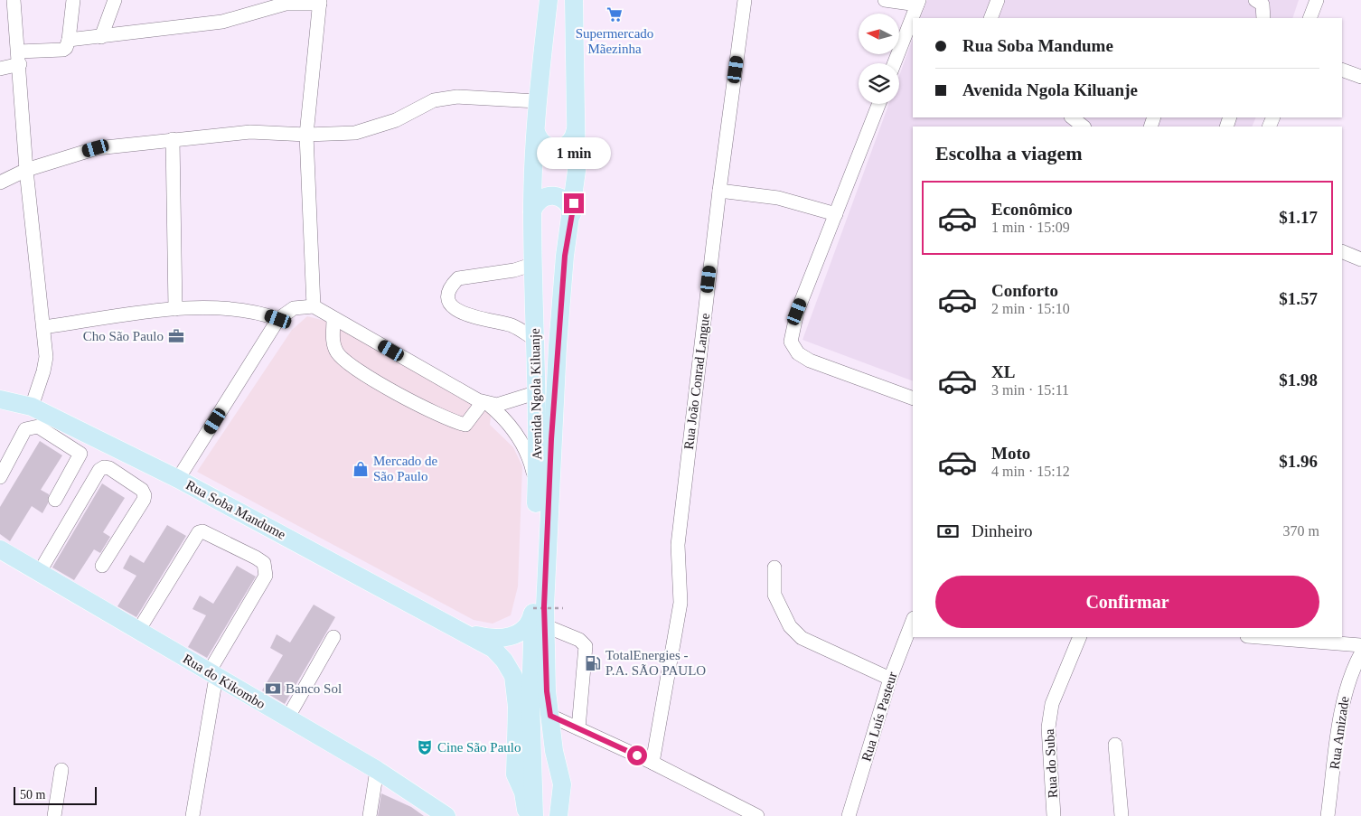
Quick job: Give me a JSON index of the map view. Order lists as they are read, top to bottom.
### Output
{
  "streets": {
    "main road": ["Avenida Ngola Kiluanje", "Rua Soba Mandume", "Rua do Kikombo"],
    "street": [
      "Rua João Conrad Langue",
      "Rua Luís Pasteur",
      "Rua Amizade",
      "Rua do Suba"
    ]
  },
  "places": {
    "supermarket": ["Supermercado Mãezinha"],
    "office": ["Cho São Paulo"],
    "shop": ["Mercado de São Paulo"],
    "fuel station": ["TotalEnergies - P.A. SÃO PAULO"],
    "bank": ["Banco Sol"],
    "theatre": ["Cine São Paulo"]
  },
  "scale_bar": "50 m",
  "north": "left",
  "page": {
    "banner": ["Rua Soba Mandume", "Avenida Ngola Kiluanje"],
    "heading": "Escolha a viagem",
    "bubble": "1 min",
    "list": [
      {
        "name": "Econômico",
        "note": "1 min · 15:09",
        "value": "$1.17"
      },
      {
        "name": "Conforto",
        "note": "2 min · 15:10",
        "value": "$1.57"
      },
      {
        "name": "XL",
        "note": "3 min · 15:11",
        "value": "$1.98"
      },
      {
        "name": "Moto",
        "note": "4 min · 15:12",
        "value": "$1.96"
      }
    ],
    "pay": ["Dinheiro", "370 m"],
    "buttons": "Confirmar",
    "scale": "50 m"
  }
}
